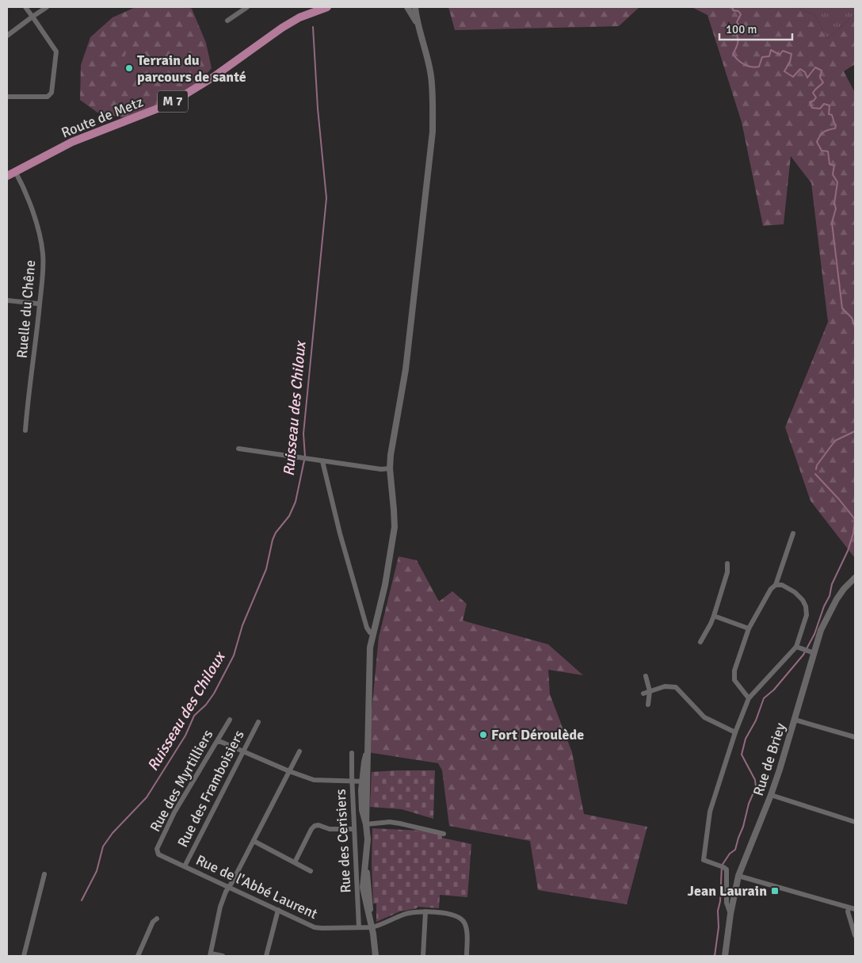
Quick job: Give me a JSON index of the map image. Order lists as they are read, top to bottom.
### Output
{
  "streets": {
    "main road": ["M 7", "Route de Metz"],
    "street": [
      "Ruelle du Chêne",
      "Rue de Briey",
      "Rue des Myrtilliers",
      "Rue des Framboisiers",
      "Rue des Cerisiers",
      "Rue de l'Abbé Laurent"
    ]
  },
  "crossings": [
    ["Route de Metz", "Ruelle du Chêne"],
    ["Rue des Myrtilliers", "Rue de l'Abbé Laurent"],
    ["Rue des Framboisiers", "Rue de l'Abbé Laurent"],
    ["Rue des Cerisiers", "Rue de l'Abbé Laurent"]
  ],
  "water": ["Ruisseau des Chiloux"],
  "places": {
    "other": ["Terrain du parcours de santé", "Fort Déroulède"],
    "transit": ["Jean Laurain"]
  },
  "scale_bar": "100 m"
}
